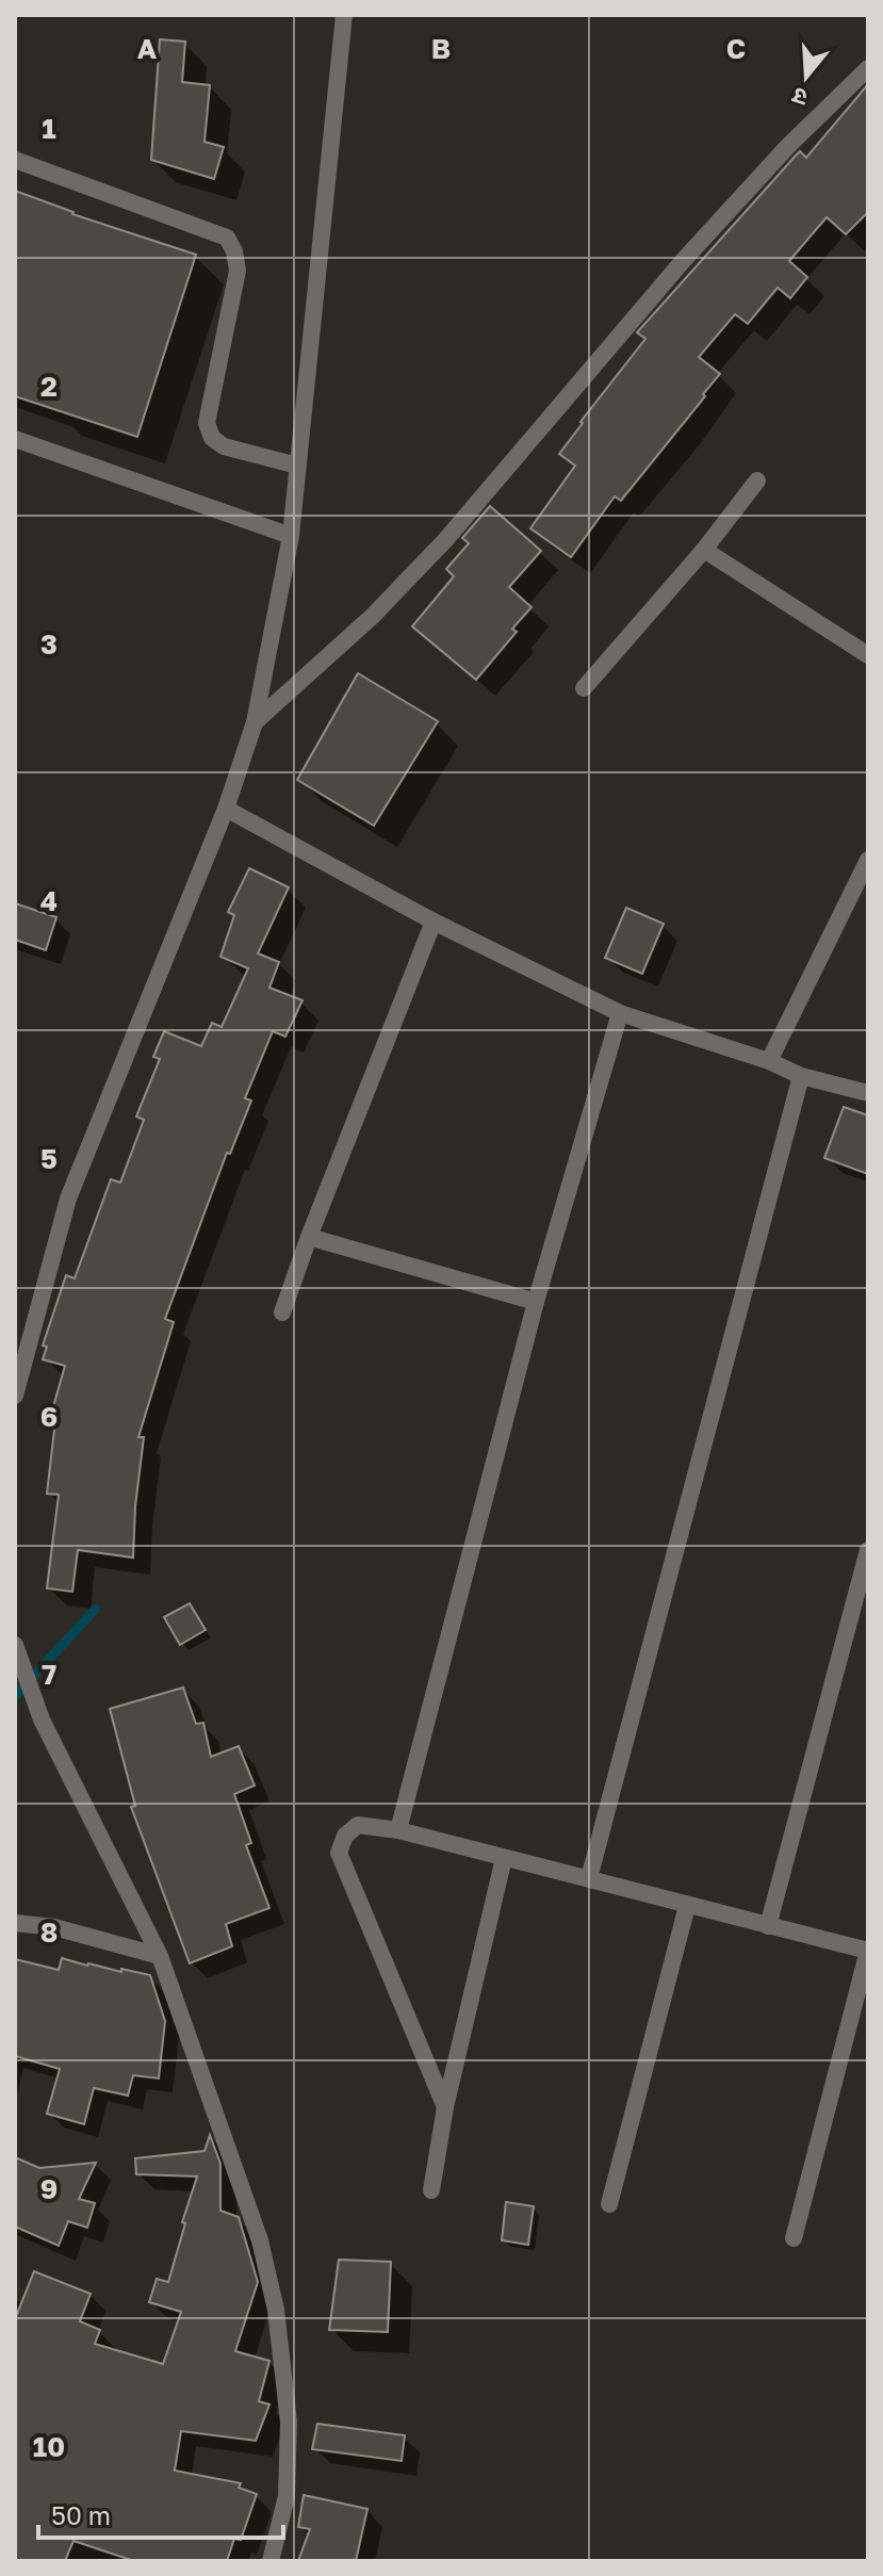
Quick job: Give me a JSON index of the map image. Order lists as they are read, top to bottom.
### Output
{
  "scale_bar": "50 m",
  "north": "bottom",
  "grid": {
    "columns": ["A", "B", "C"],
    "rows": [
      "1",
      "2",
      "3",
      "4",
      "5",
      "6",
      "7",
      "8",
      "9",
      "10"
    ]
  }
}
